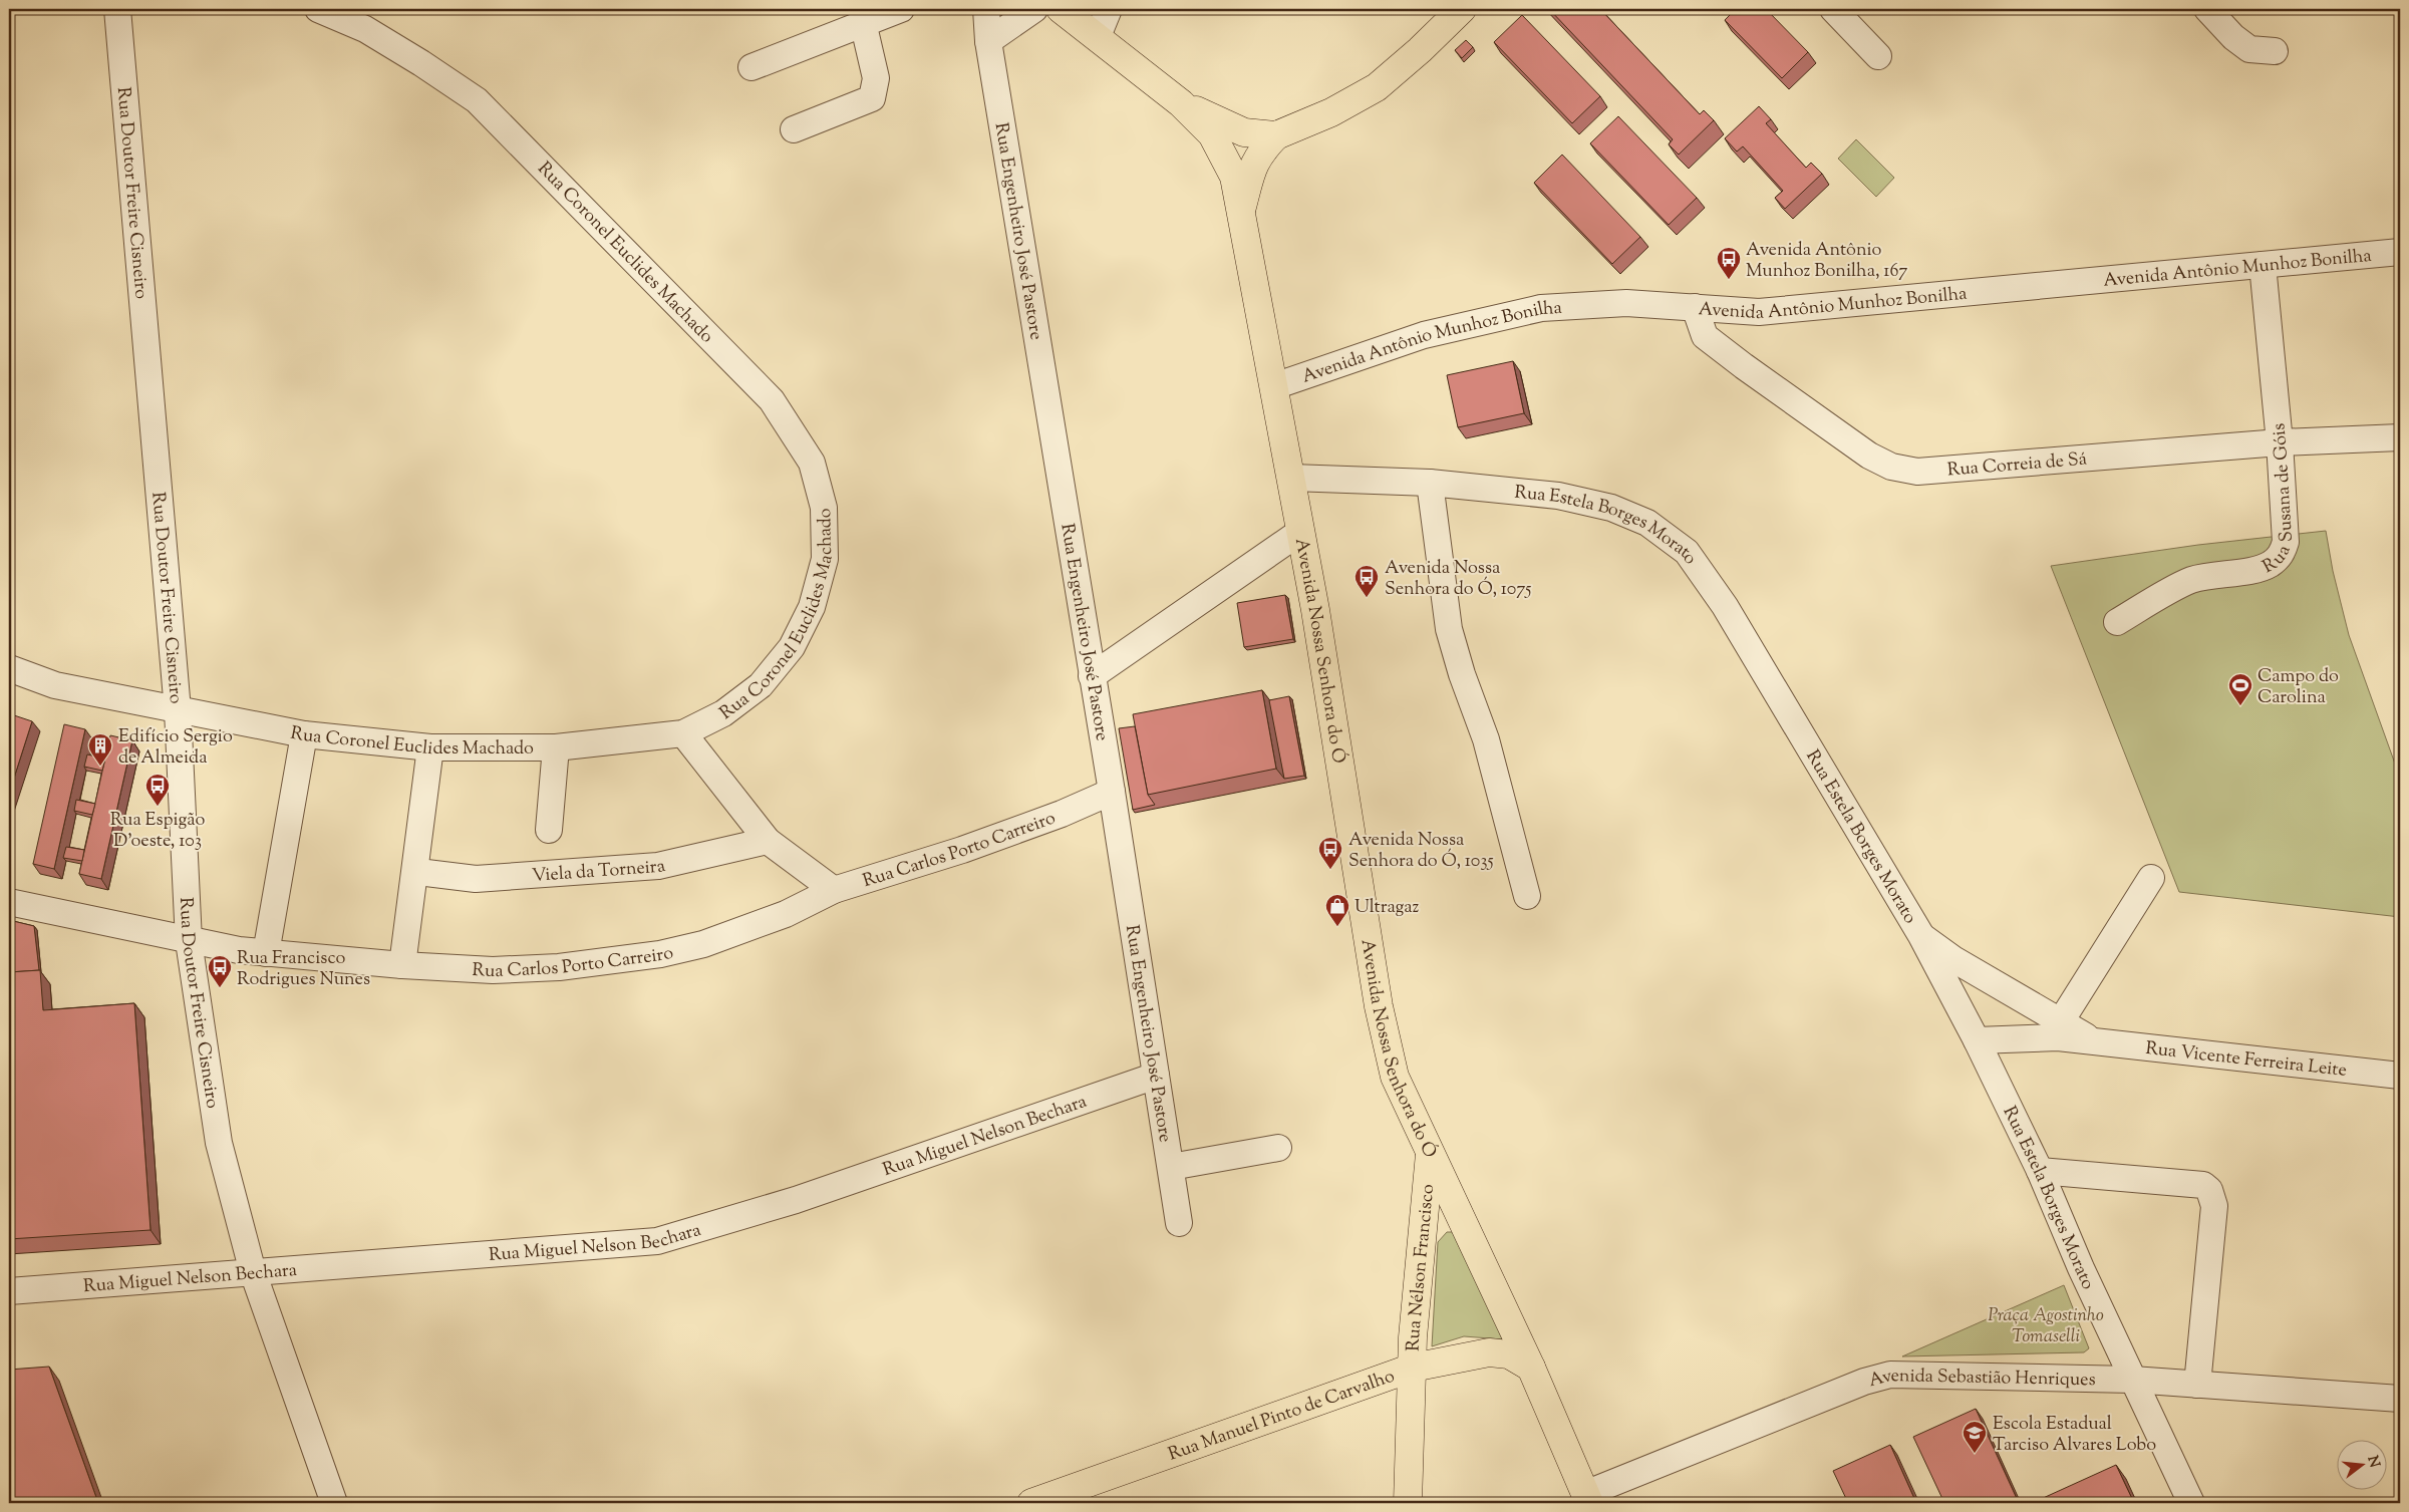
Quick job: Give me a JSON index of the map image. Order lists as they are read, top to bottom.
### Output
{
  "streets": {
    "main road": ["Avenida Nossa Senhora do Ó", "Rua Nélson Francisco", "Rua Manuel Pinto de Carvalho"],
    "street": [
      "Rua Doutor Freire Cisneiro",
      "Rua Engenheiro José Pastore",
      "Rua Coronel Euclides Machado",
      "Avenida Antônio Munhoz Bonilha",
      "Rua Correia de Sá",
      "Rua Susana de Góis",
      "Rua Estela Borges Morato",
      "Rua Carlos Porto Carreiro",
      "Viela da Torneira",
      "Rua Vicente Ferreira Leite",
      "Rua Miguel Nelson Bechara",
      "Avenida Sebastião Henriques"
    ]
  },
  "crossings": [
    ["Rua Doutor Freire Cisneiro", "Rua Coronel Euclides Machado"],
    ["Rua Doutor Freire Cisneiro", "Rua Carlos Porto Carreiro"],
    ["Rua Doutor Freire Cisneiro", "Rua Miguel Nelson Bechara"],
    ["Rua Engenheiro José Pastore", "Rua Carlos Porto Carreiro"],
    ["Rua Engenheiro José Pastore", "Rua Miguel Nelson Bechara"],
    ["Avenida Antônio Munhoz Bonilha", "Rua Correia de Sá"],
    ["Avenida Antônio Munhoz Bonilha", "Rua Susana de Góis"],
    ["Avenida Antônio Munhoz Bonilha", "Avenida Nossa Senhora do Ó"],
    ["Rua Correia de Sá", "Rua Susana de Góis"],
    ["Rua Estela Borges Morato", "Avenida Nossa Senhora do Ó"],
    ["Rua Estela Borges Morato", "Rua Vicente Ferreira Leite"],
    ["Rua Estela Borges Morato", "Avenida Sebastião Henriques"],
    ["Avenida Nossa Senhora do Ó", "Rua Nélson Francisco"],
    ["Avenida Nossa Senhora do Ó", "Avenida Sebastião Henriques"],
    ["Avenida Nossa Senhora do Ó", "Rua Manuel Pinto de Carvalho"],
    ["Rua Nélson Francisco", "Rua Manuel Pinto de Carvalho"]
  ],
  "parks": ["Praça Agostinho Tomaselli"],
  "places": {
    "bus stop": [
      "Avenida Antônio Munhoz Bonilha, 167",
      "Avenida Nossa Senhora do Ó, 1075",
      "Rua Espigão D'oeste, 103",
      "Avenida Nossa Senhora do Ó, 1035",
      "Rua Francisco Rodrigues Nunes"
    ],
    "sports": ["Campo do Carolina"],
    "building": ["Edifício Sergio de Almeida"],
    "shop": ["Ultragaz"],
    "school or university": ["Escola Estadual Tarciso Alvares Lobo"]
  },
  "north": "right"
}
